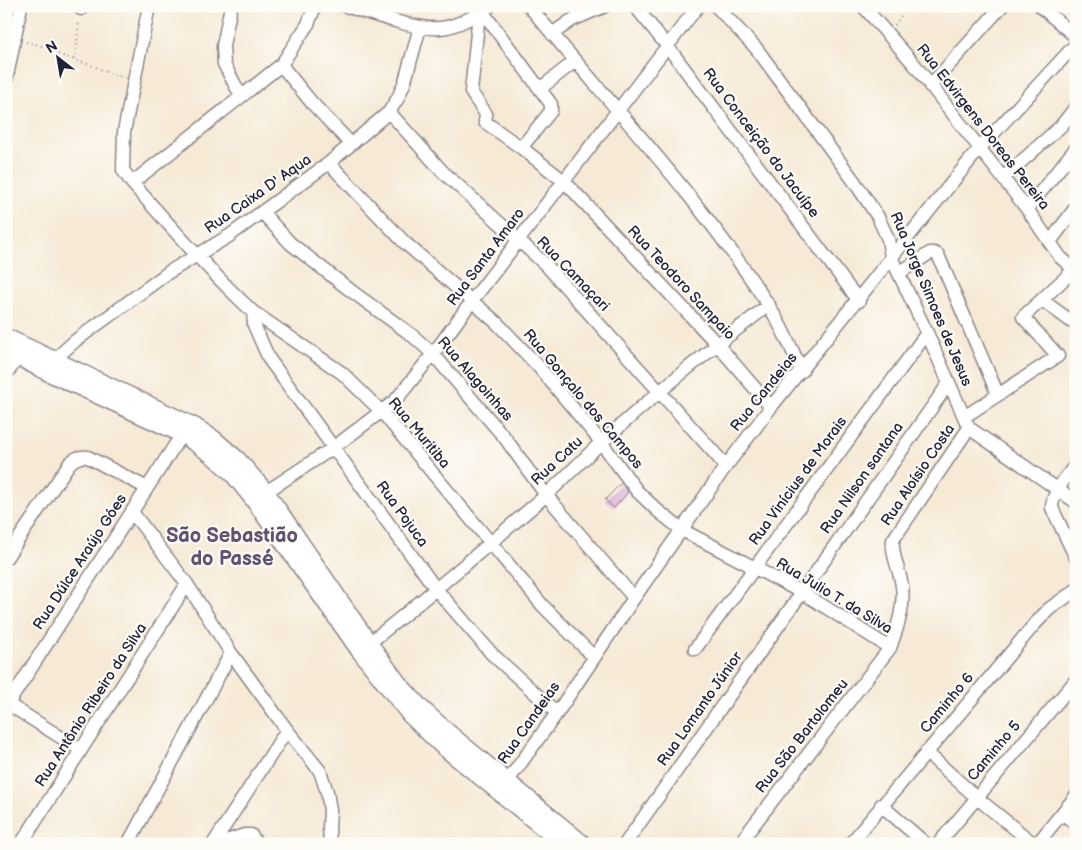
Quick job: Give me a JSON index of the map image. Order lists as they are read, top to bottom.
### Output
{
  "streets": {
    "street": [
      "Rua Edvirgens Doreas Pereira",
      "Rua Conceição do Jacuípe",
      "Rua Caixa D' Aqua",
      "Rua Santa Amaro",
      "Rua Camaçari",
      "Rua Teodoro Sampaio",
      "Rua Jorge Simoes de Jesus",
      "Rua Alagoinhas",
      "Rua Candeias",
      "Rua Gonçalo dos Campos",
      "Rua Muritiba",
      "Rua Catu",
      "Rua Aloísio Costa",
      "Rua Nilson santana",
      "Rua Vinícius de Morais",
      "Rua Pojuca",
      "Rua Dúlce Araújo Góes",
      "Rua Julio T. da Silva",
      "Caminho 6",
      "Rua Antônio Ribeiro da Silva",
      "Rua Lomanto Júnior",
      "Rua São Bartolomeu",
      "Caminho 5"
    ]
  },
  "crossings": [
    ["Rua Edvirgens Doreas Pereira", "Rua Candeias"],
    ["Rua Conceição do Jacuípe", "Rua Santa Amaro"],
    ["Rua Conceição do Jacuípe", "Rua Candeias"],
    ["Rua Caixa D' Aqua", "Rua Camaçari"],
    ["Rua Caixa D' Aqua", "Rua Alagoinhas"],
    ["Rua Caixa D' Aqua", "Rua Gonçalo dos Campos"],
    ["Rua Caixa D' Aqua", "Rua Muritiba"],
    ["Rua Santa Amaro", "Rua Camaçari"],
    ["Rua Santa Amaro", "Rua Teodoro Sampaio"],
    ["Rua Santa Amaro", "Rua Alagoinhas"],
    ["Rua Santa Amaro", "Rua Gonçalo dos Campos"],
    ["Rua Santa Amaro", "Rua Muritiba"],
    ["Rua Santa Amaro", "Rua Pojuca"],
    ["Rua Camaçari", "Rua Candeias"],
    ["Rua Camaçari", "Rua Catu"],
    ["Rua Teodoro Sampaio", "Rua Candeias"],
    ["Rua Teodoro Sampaio", "Rua Catu"],
    ["Rua Jorge Simoes de Jesus", "Rua Candeias"],
    ["Rua Jorge Simoes de Jesus", "Rua Aloísio Costa"],
    ["Rua Jorge Simoes de Jesus", "Rua Nilson santana"],
    ["Rua Jorge Simoes de Jesus", "Rua Vinícius de Morais"],
    ["Rua Alagoinhas", "Rua Candeias"],
    ["Rua Alagoinhas", "Rua Catu"],
    ["Rua Candeias", "Rua Gonçalo dos Campos"],
    ["Rua Candeias", "Rua Muritiba"],
    ["Rua Candeias", "Rua Pojuca"],
    ["Rua Candeias", "Rua Julio T. da Silva"],
    ["Rua Gonçalo dos Campos", "Rua Catu"],
    ["Rua Gonçalo dos Campos", "Rua Julio T. da Silva"],
    ["Rua Muritiba", "Rua Catu"],
    ["Rua Muritiba", "Rua Pojuca"],
    ["Rua Catu", "Rua Pojuca"],
    ["Rua Aloísio Costa", "Rua Julio T. da Silva"],
    ["Rua Aloísio Costa", "Rua São Bartolomeu"],
    ["Rua Nilson santana", "Rua Julio T. da Silva"],
    ["Rua Nilson santana", "Rua Lomanto Júnior"],
    ["Rua Vinícius de Morais", "Rua Julio T. da Silva"],
    ["Rua Julio T. da Silva", "Rua Lomanto Júnior"],
    ["Rua Julio T. da Silva", "Rua São Bartolomeu"]
  ],
  "districts": ["São Sebastião do Passé"],
  "north": "top left"
}
